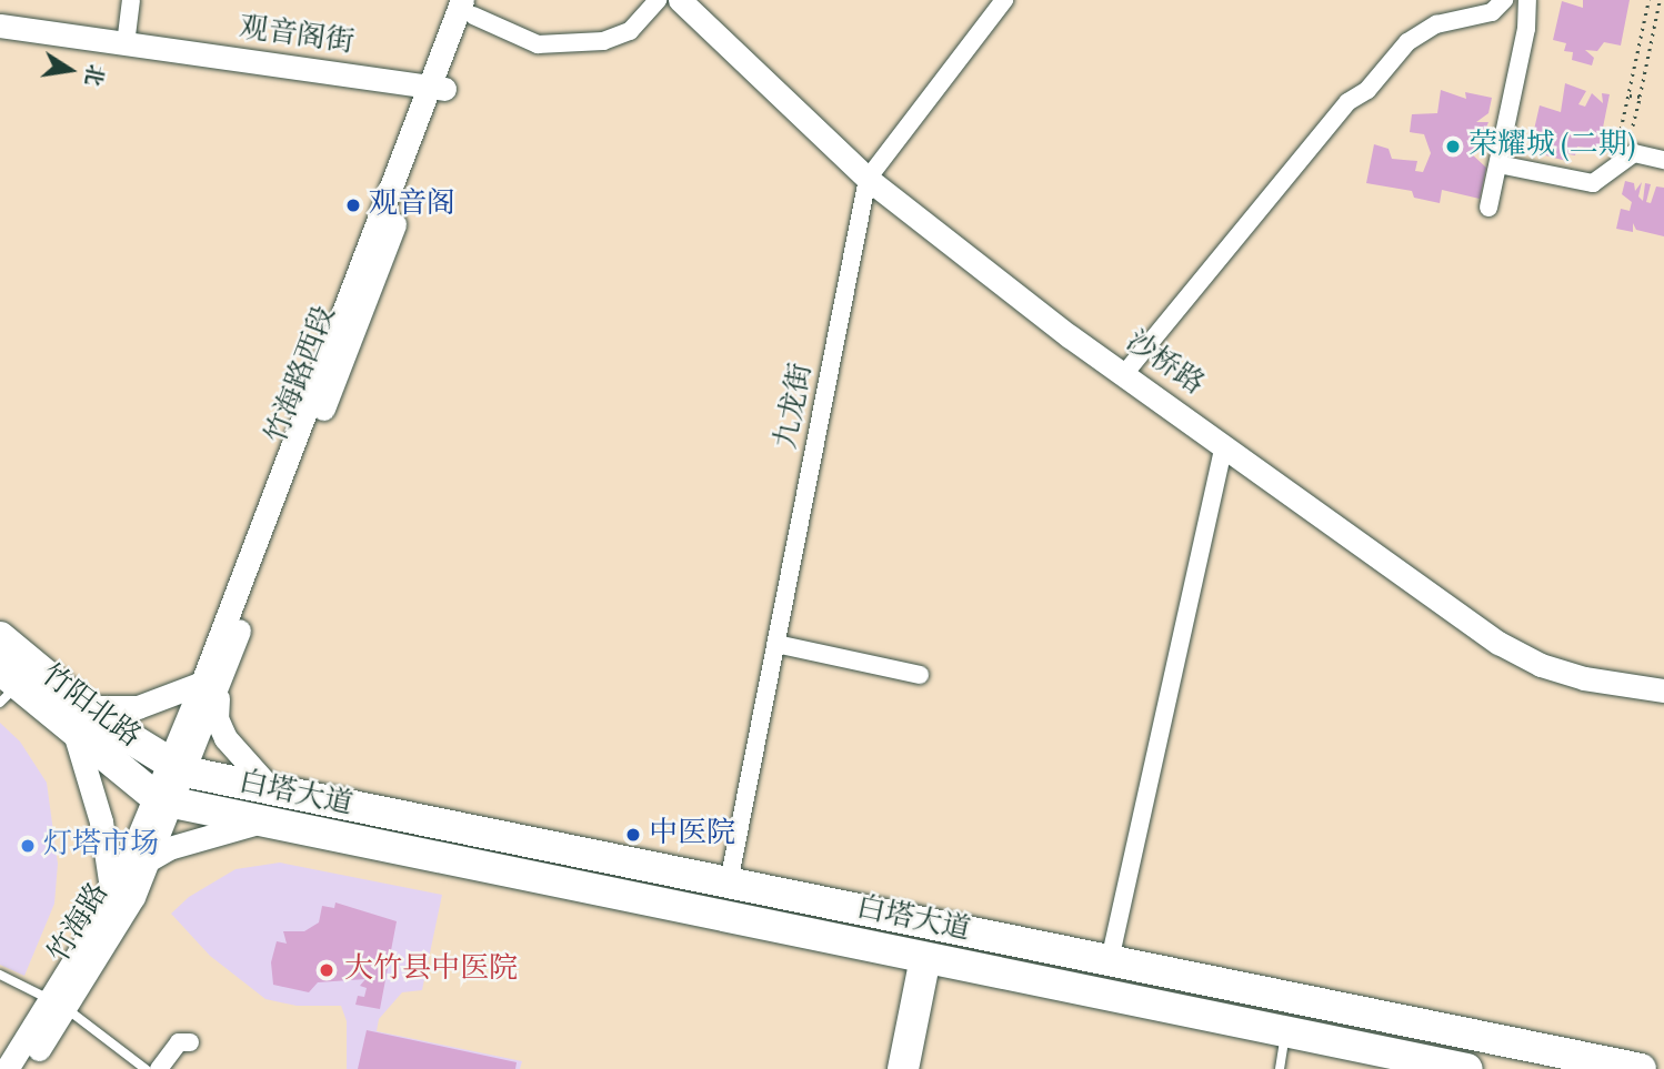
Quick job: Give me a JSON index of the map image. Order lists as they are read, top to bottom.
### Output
{
  "streets": {
    "highway": ["竹阳北路", "白塔大道"],
    "street": [
      "观音阁街",
      "沙桥路",
      "竹海路西段",
      "九龙街",
      "竹海路"
    ]
  },
  "crossings": [
    ["观音阁街", "竹海路西段"],
    ["沙桥路", "九龙街"],
    ["竹海路西段", "竹阳北路"],
    ["竹海路西段", "白塔大道"],
    ["竹海路西段", "竹海路"],
    ["九龙街", "白塔大道"],
    ["竹阳北路", "白塔大道"],
    ["竹阳北路", "竹海路"],
    ["白塔大道", "竹海路"]
  ],
  "places": [
    "荣耀城 (二期)",
    "观音阁",
    "中医院",
    "灯塔市场",
    "大竹县中医院"
  ],
  "north": "right"
}
